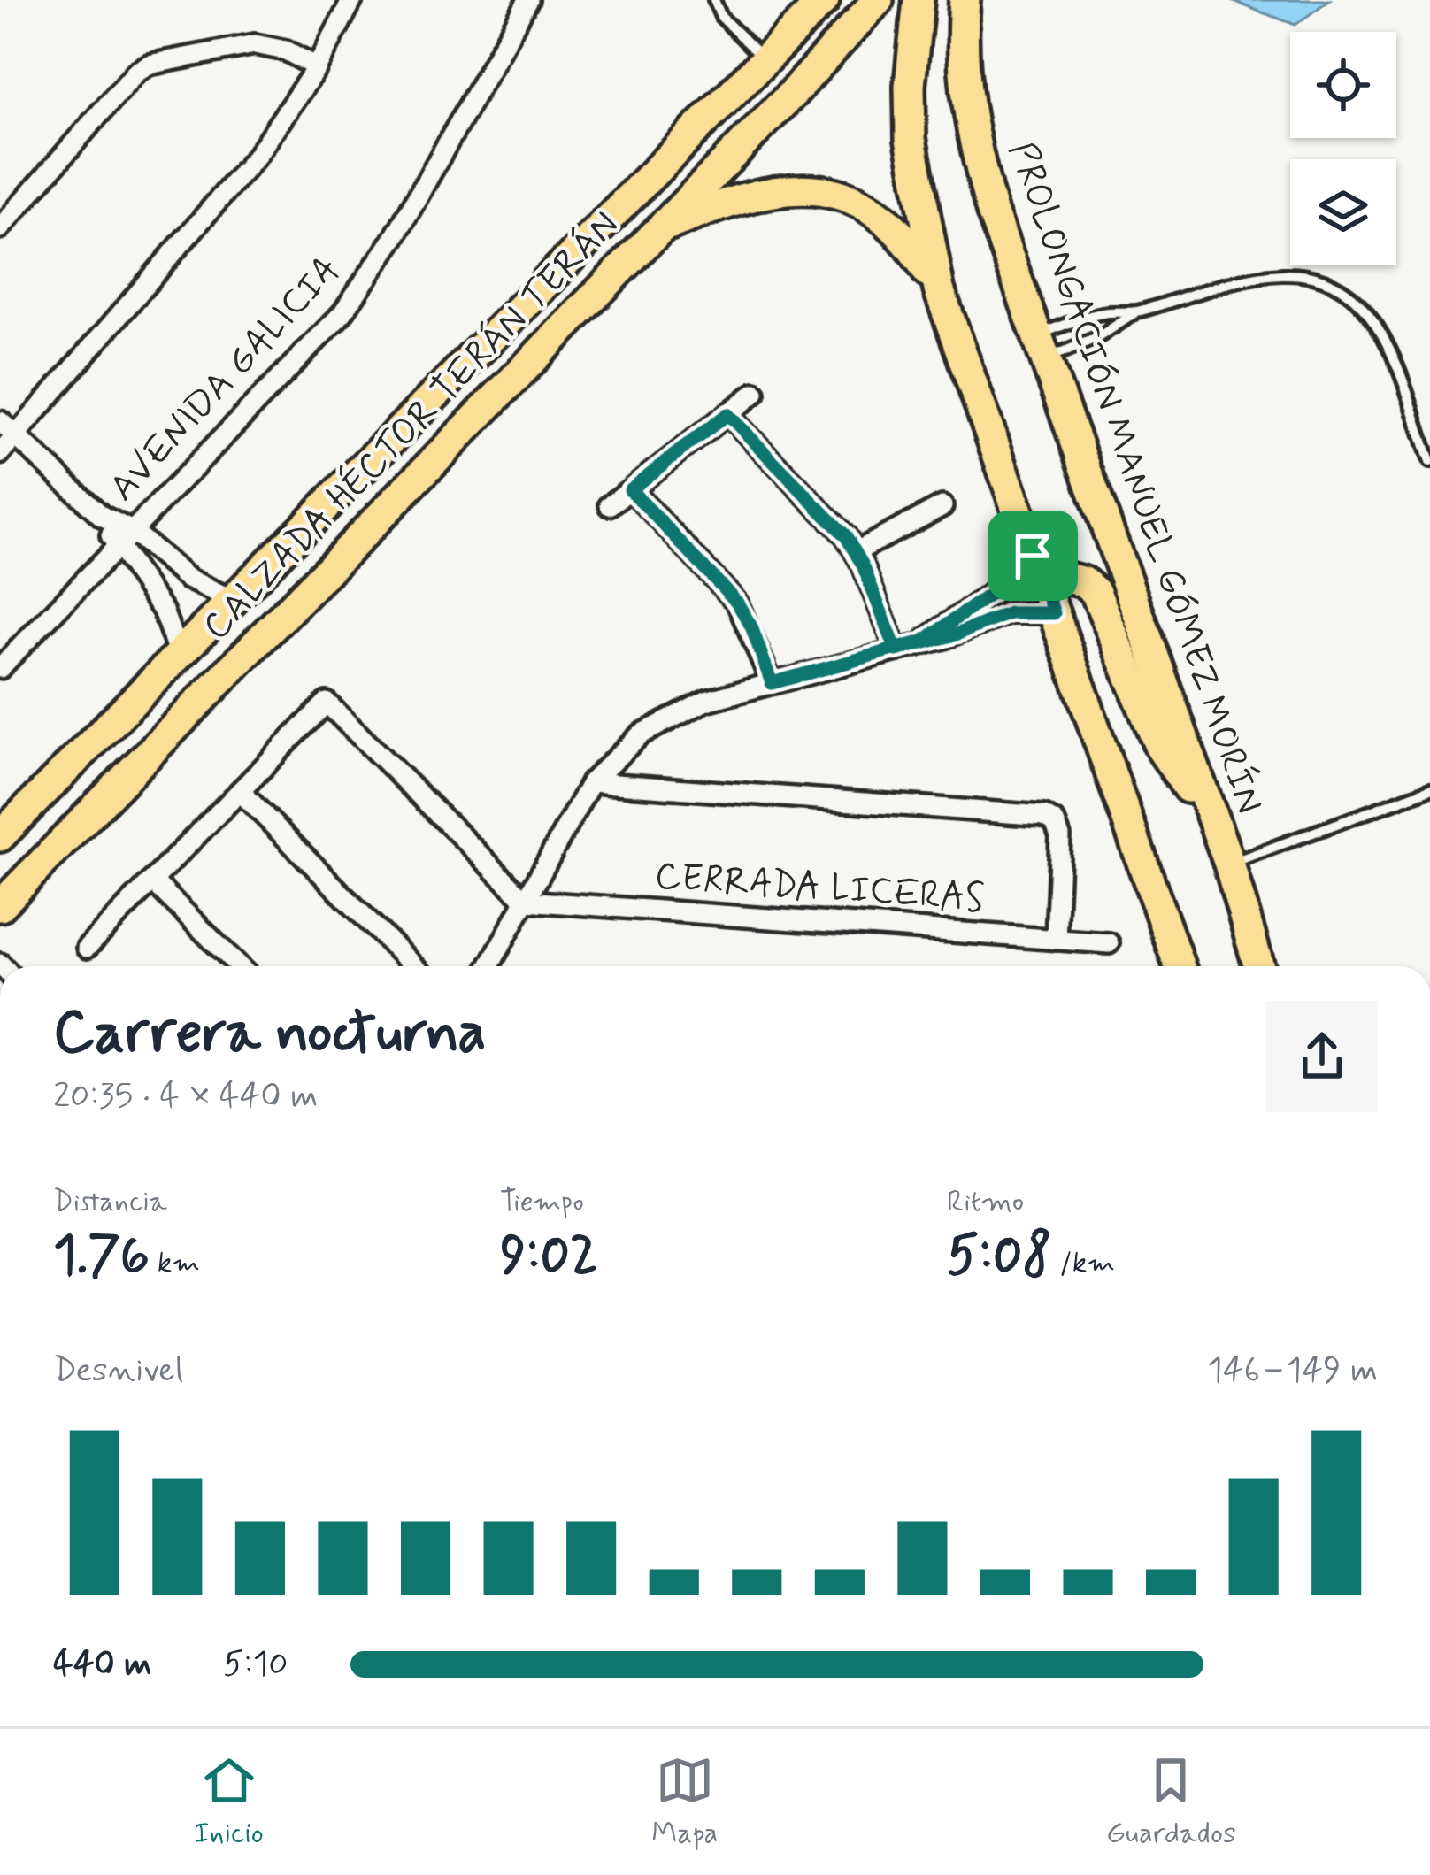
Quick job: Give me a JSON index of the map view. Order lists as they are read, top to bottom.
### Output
{
  "streets": {
    "main road": ["CALZADA HÉCTOR TERÁN TERÁN", "PROLONGACIÓN MANUEL GÓMEZ MORÍN"],
    "street": ["AVENIDA GALICIA", "CERRADA LICERAS"]
  },
  "page": {
    "heading": ["Carrera nocturna", "20:35 · 4 × 440 m"],
    "stats": [
      ["Distancia", "1.76 km"],
      ["Tiempo", "9:02"],
      ["Ritmo", "5:08 /km"]
    ],
    "chart": ["Desnivel", "146–149 m"],
    "list": [
      {
        "name": "440 m",
        "note": "5:10"
      }
    ],
    "tabs": ["Inicio", "Mapa", "Guardados"]
  }
}
